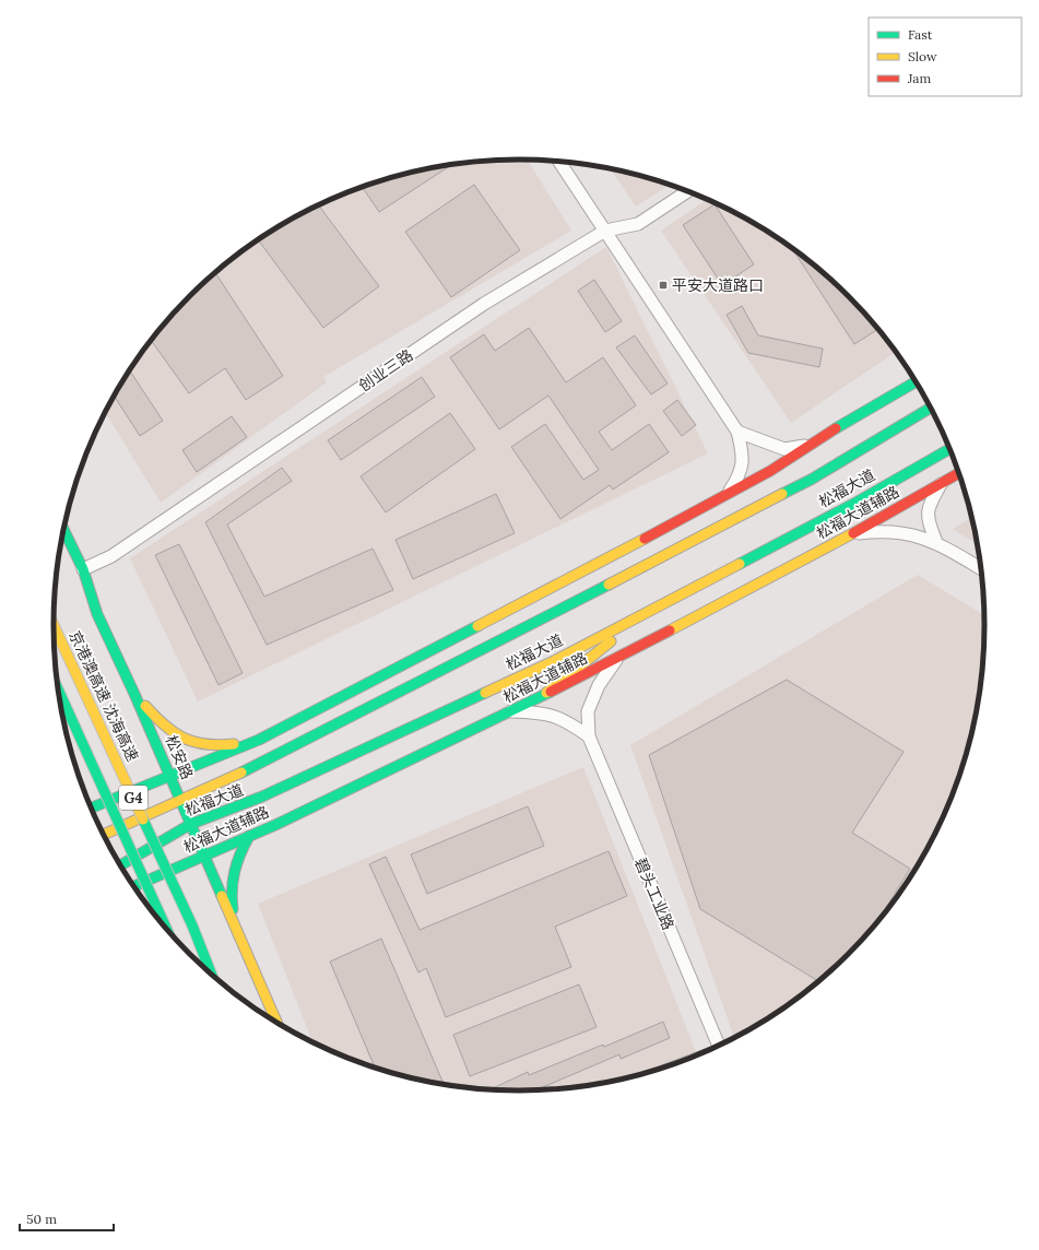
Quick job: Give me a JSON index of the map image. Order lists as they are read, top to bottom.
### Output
{
  "streets": {
    "main road": [
      "松福大道",
      "松福大道辅路",
      "京港澳高速 沈海高速",
      "松安路",
      "G4"
    ],
    "street": ["创业三路", "碧头工业路"]
  },
  "crossings": [
    ["创业三路", "松安路"],
    ["松福大道", "松安路"],
    ["松福大道辅路", "松安路"]
  ],
  "places": {
    "transit": ["平安大道路口"]
  },
  "legend": ["Fast", "Slow", "Jam"],
  "scale_bar": "50 m"
}
